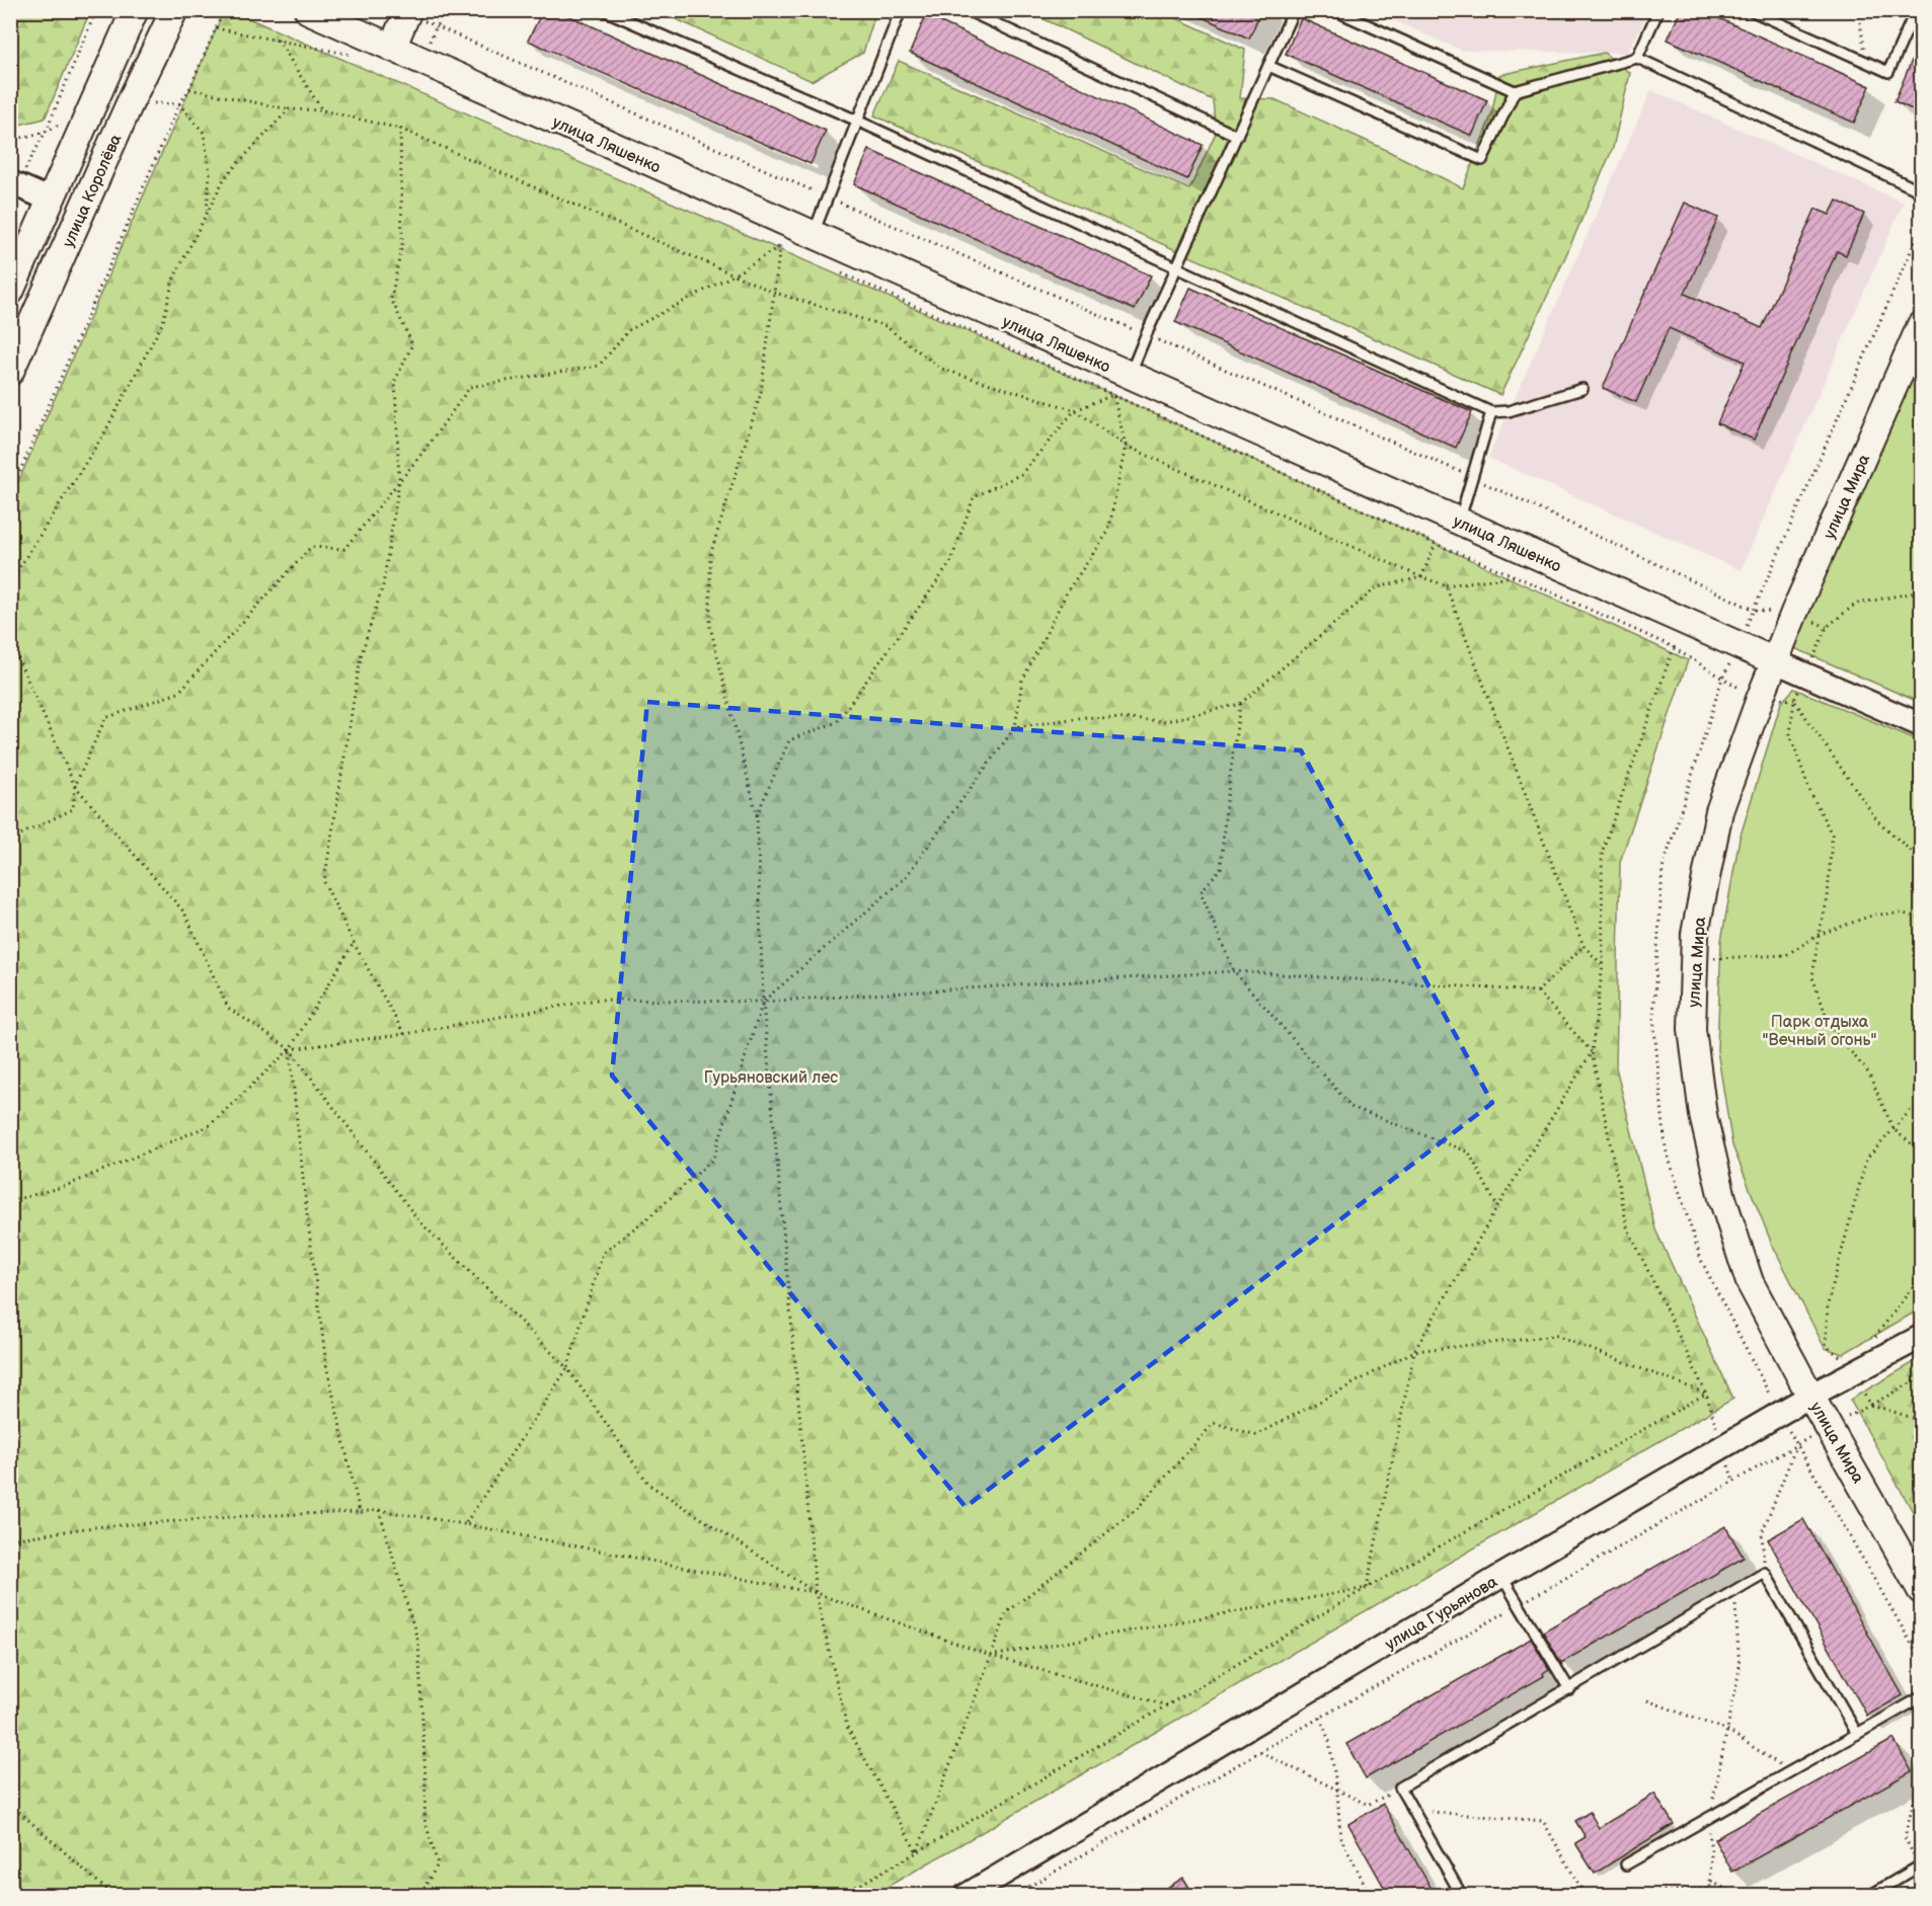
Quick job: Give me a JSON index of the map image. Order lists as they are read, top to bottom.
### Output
{
  "streets": {
    "main road": ["улица Ляшенко", "улица Королёва", "улица Мира"],
    "street": ["улица Гурьянова"]
  },
  "crossings": [
    ["улица Ляшенко", "улица Мира"],
    ["улица Мира", "улица Гурьянова"]
  ],
  "parks": ["Парк отдыха \"Вечный огонь\"", "Гурьяновский лес"]
}
